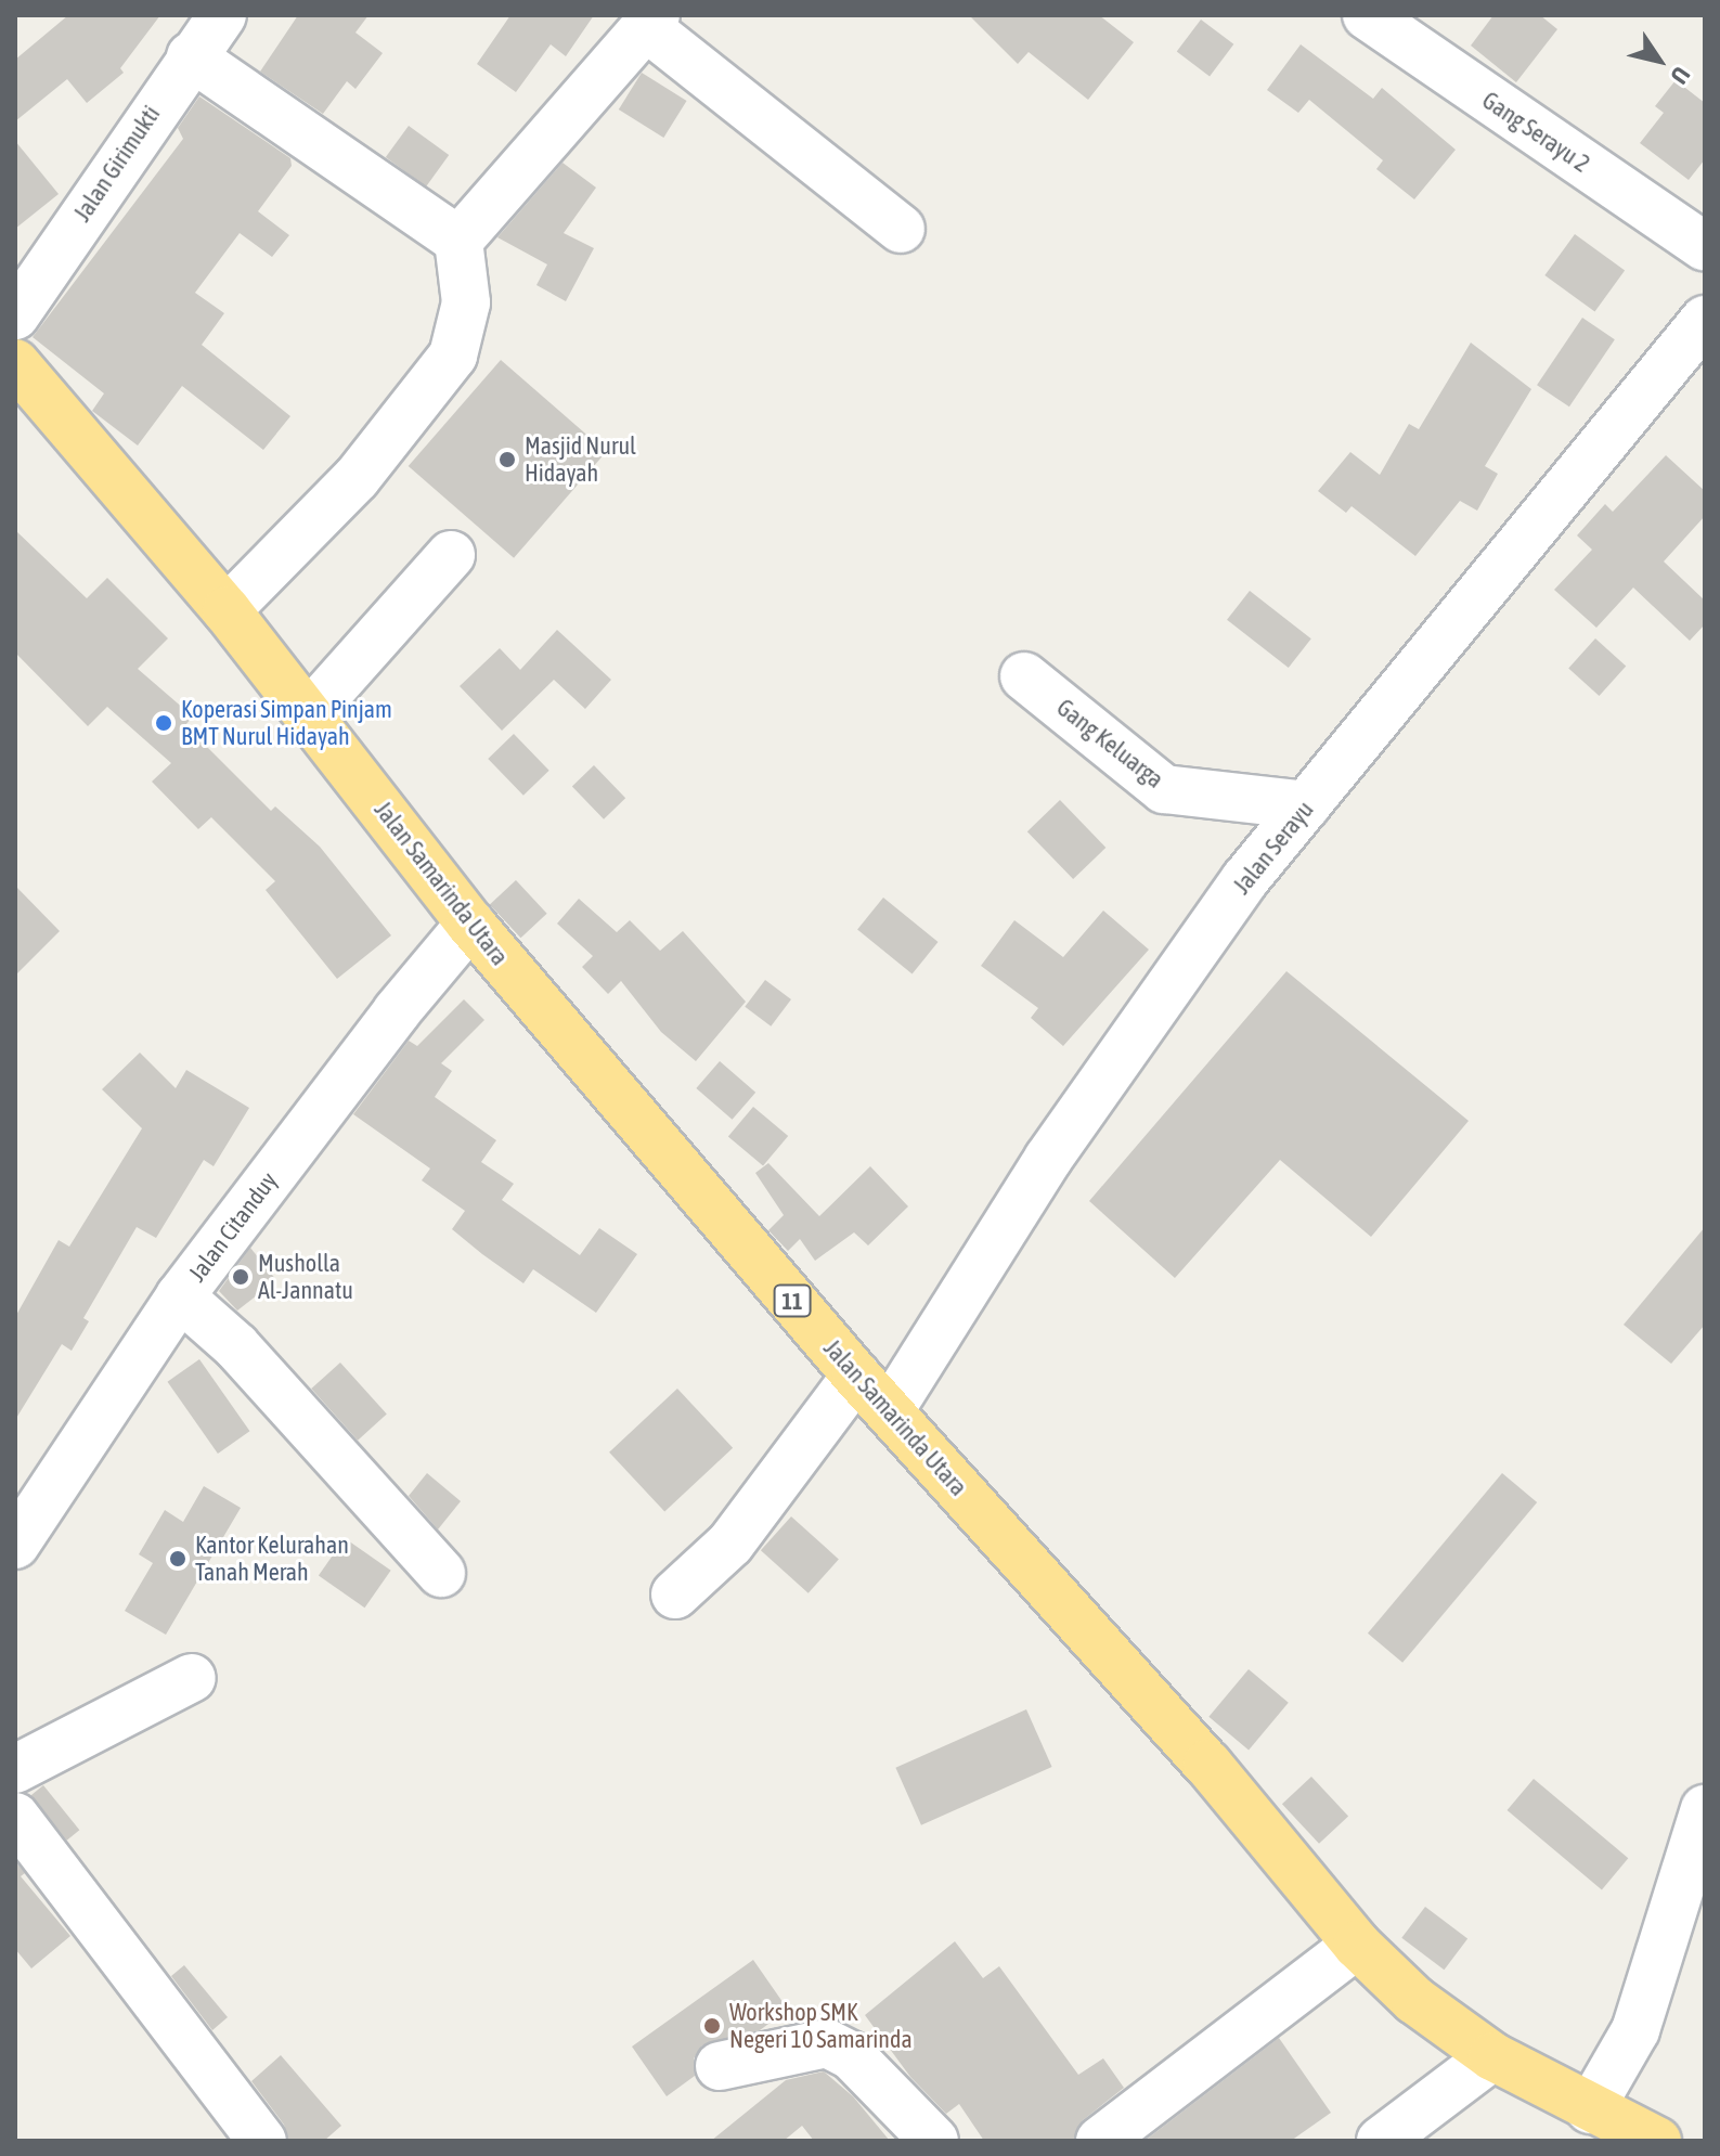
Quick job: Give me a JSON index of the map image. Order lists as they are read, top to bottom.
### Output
{
  "streets": {
    "highway": ["Jalan Samarinda Utara", "11"],
    "street": [
      "Gang Serayu 2",
      "Jalan Girimukti",
      "Gang Keluarga",
      "Jalan Serayu",
      "Jalan Citanduy"
    ]
  },
  "crossings": [
    ["Gang Keluarga", "Jalan Serayu"],
    ["Jalan Serayu", "Jalan Samarinda Utara"],
    ["Jalan Samarinda Utara", "Jalan Citanduy"]
  ],
  "places": [
    "Masjid Nurul Hidayah",
    "Koperasi Simpan Pinjam BMT Nurul Hidayah",
    "Musholla Al-Jannatu",
    "Kantor Kelurahan Tanah Merah",
    "Workshop SMK Negeri 10 Samarinda"
  ],
  "north": "bottom right"
}
